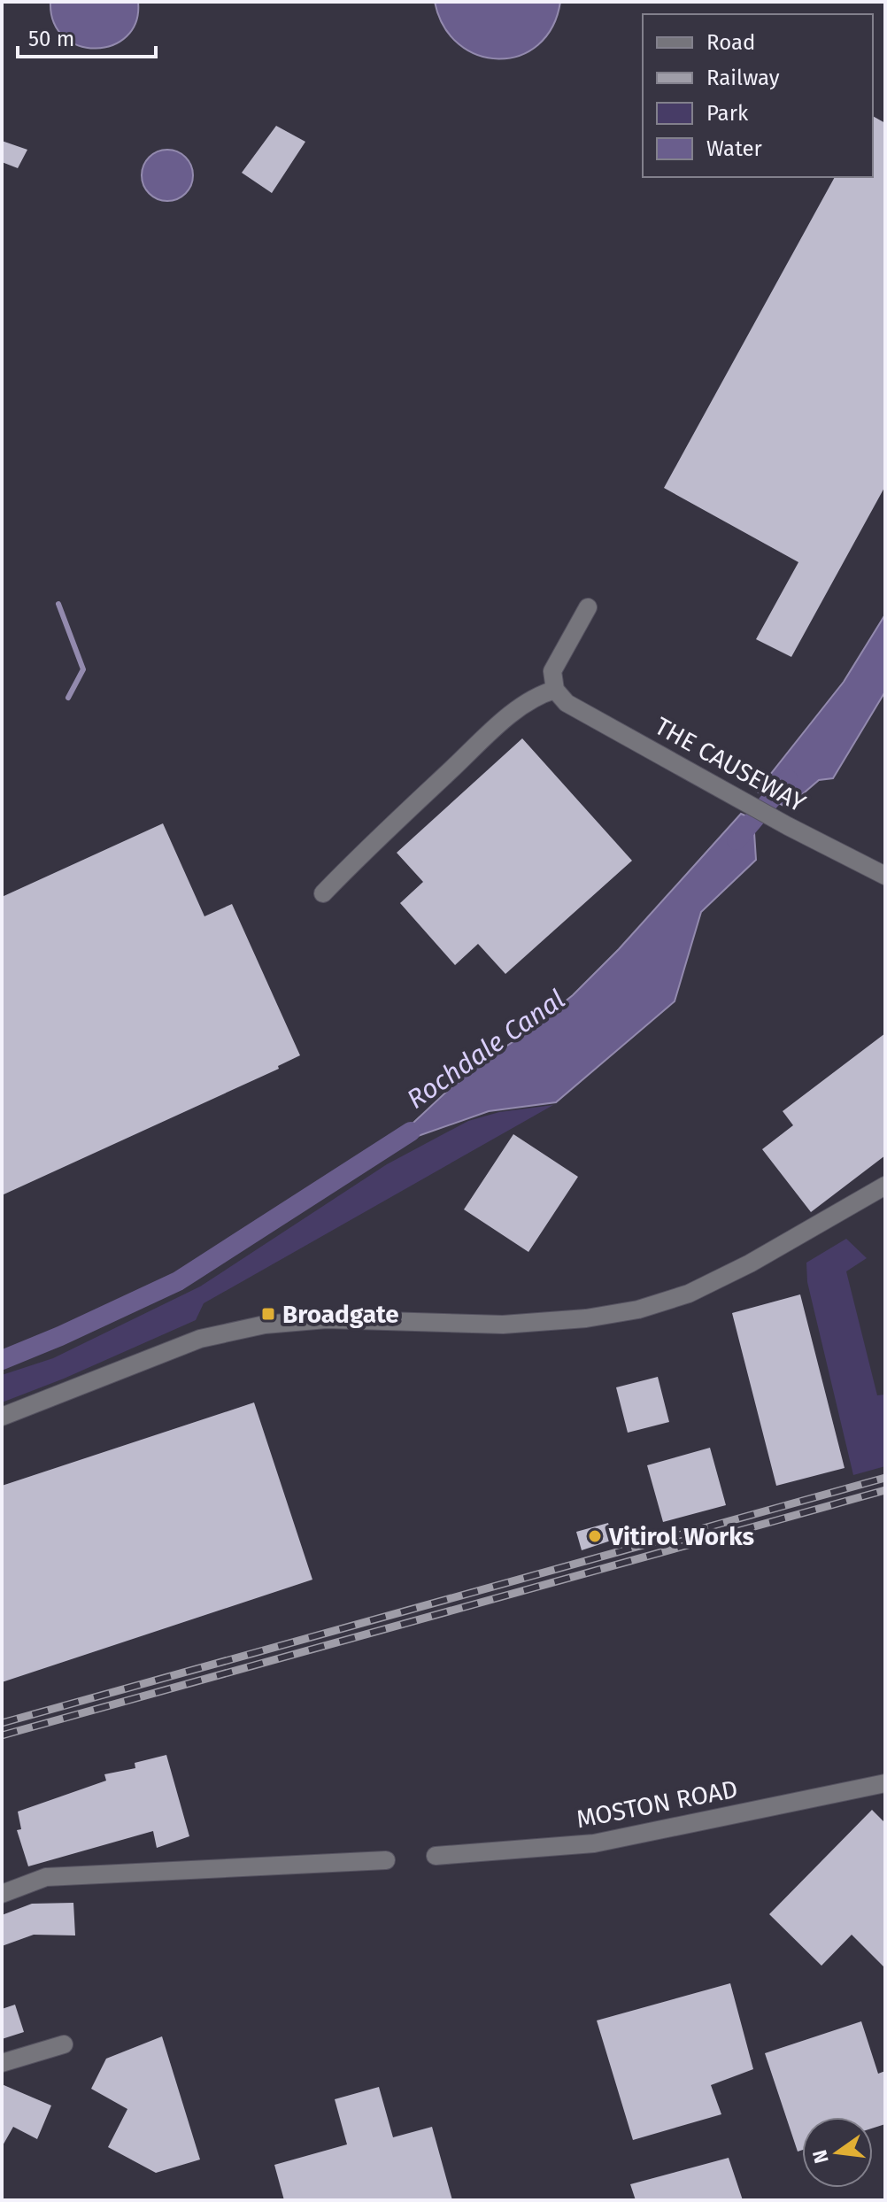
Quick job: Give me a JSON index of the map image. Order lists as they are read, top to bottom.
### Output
{
  "streets": {
    "street": ["THE CAUSEWAY", "MOSTON ROAD"]
  },
  "water": ["Rochdale Canal"],
  "places": {
    "transit": ["Broadgate"],
    "other": ["Vitirol Works"]
  },
  "legend": [
    "Road",
    "Railway",
    "Park",
    "Water"
  ],
  "scale_bar": "50 m",
  "north": "left"
}
